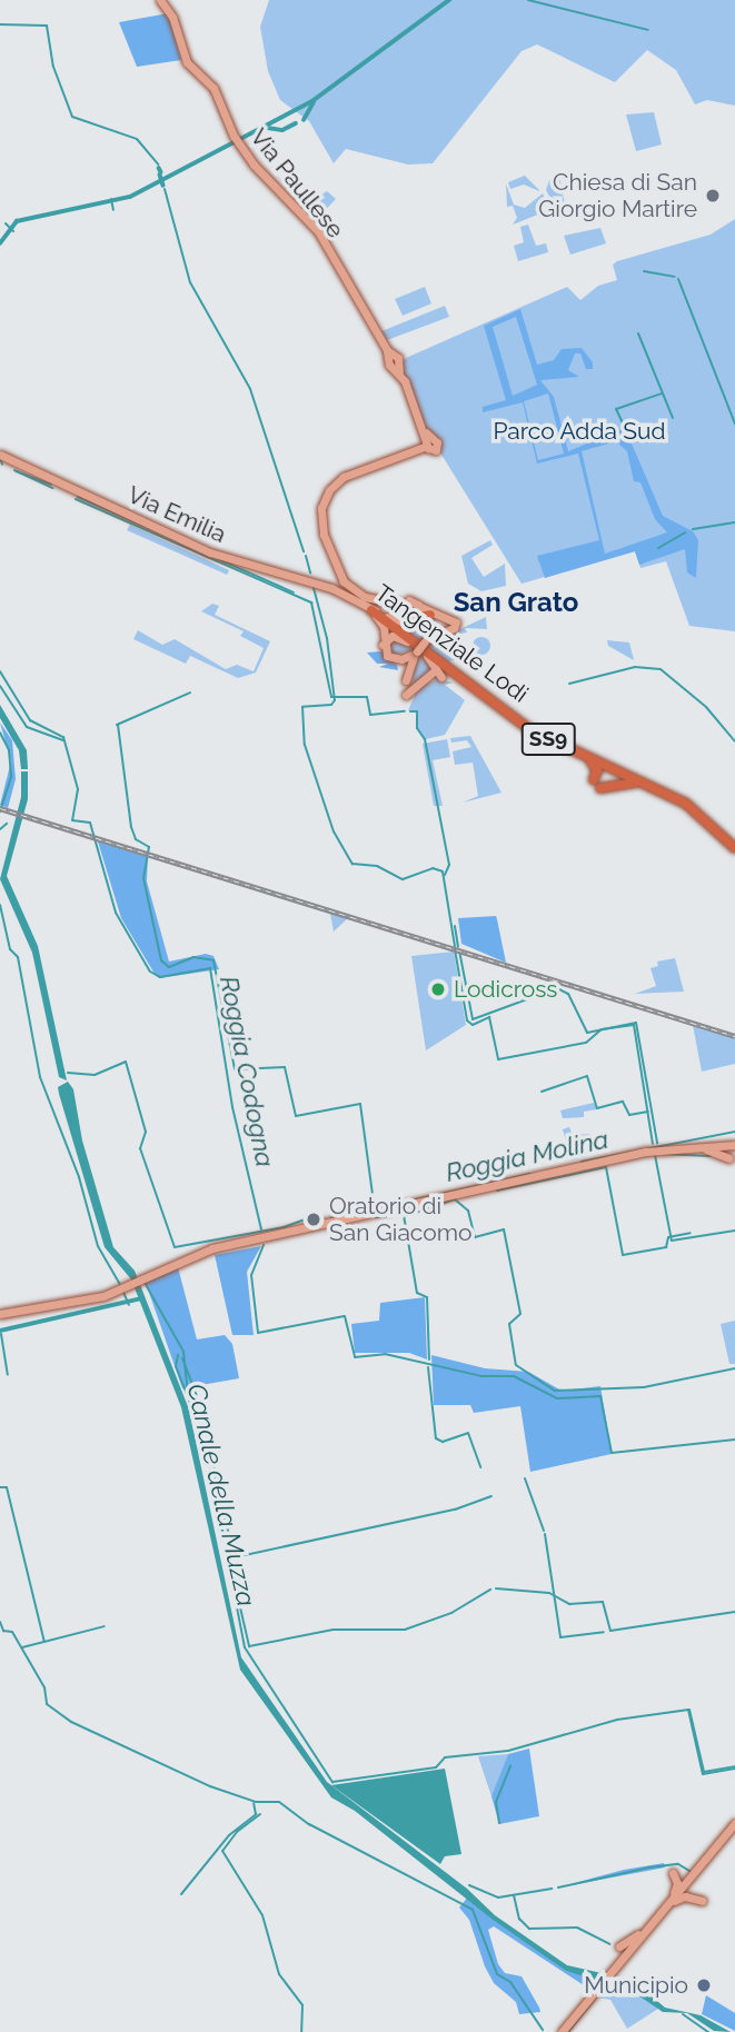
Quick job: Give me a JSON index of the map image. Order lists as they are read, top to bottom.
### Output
{
  "streets": {
    "highway": ["Tangenziale Lodi", "SS9"],
    "main road": ["Via Paullese", "Via Emilia"]
  },
  "crossings": [
    ["Via Emilia", "Tangenziale Lodi"],
    ["Tangenziale Lodi", "SS9"]
  ],
  "districts": ["San Grato"],
  "water": ["Roggia Codogna", "Roggia Molina", "Canale della Muzza"],
  "parks": ["Parco Adda Sud"],
  "places": [
    "Chiesa di San Giorgio Martire",
    "Lodicross",
    "Oratorio di San Giacomo",
    "Municipio"
  ]
}
